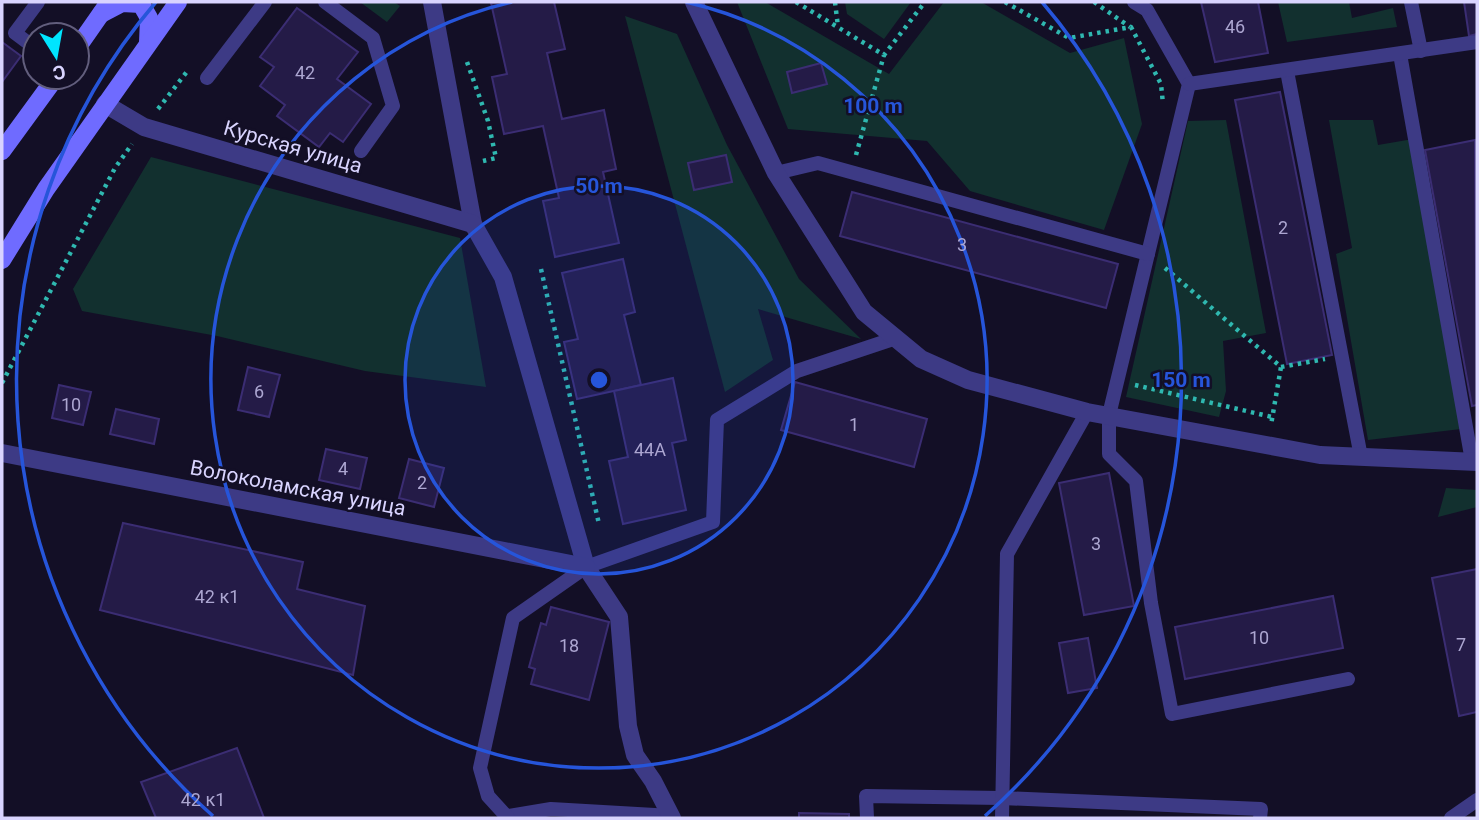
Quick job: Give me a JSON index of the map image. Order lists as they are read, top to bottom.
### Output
{
  "streets": {
    "street": ["Курская улица", "Волоколамская улица"]
  },
  "house_numbers": [
    "46",
    "42",
    "2",
    "3",
    "6",
    "10",
    "1",
    "44А",
    "4",
    "2",
    "3",
    "42 к1",
    "10",
    "7",
    "18",
    "42 к1"
  ],
  "north": "bottom",
  "rings": ["100 m", "50 m", "150 m"]
}
